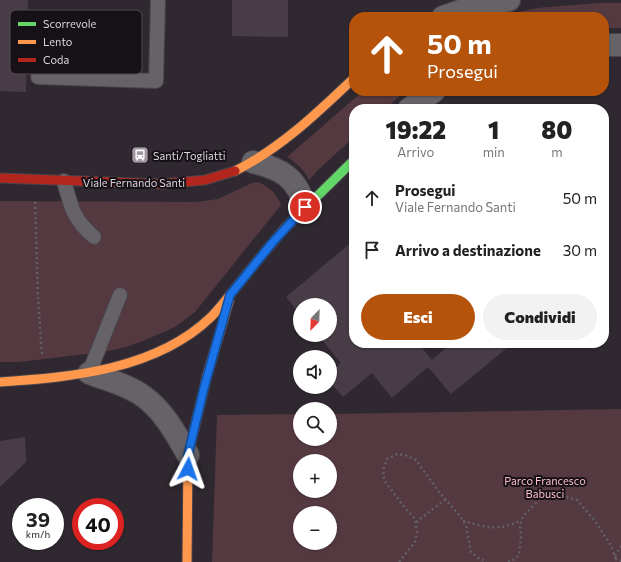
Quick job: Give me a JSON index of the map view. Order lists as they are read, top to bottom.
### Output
{
  "streets": {
    "street": ["Viale Fernando Santi"]
  },
  "parks": ["Parco Francesco Babusci"],
  "places": {
    "bus stop": ["Santi/Togliatti"]
  },
  "legend": ["Scorrevole", "Lento", "Coda"],
  "north": "bottom left",
  "page": {
    "turn": ["50 m", "Prosegui"],
    "eta": [
      "19:22",
      "Arrivo",
      "1",
      "min",
      "80",
      "m"
    ],
    "list": [
      {
        "name": "Prosegui",
        "note": "Viale Fernando Santi",
        "value": "50 m"
      },
      {
        "name": "Arrivo a destinazione",
        "value": "30 m"
      }
    ],
    "buttons": ["Esci", "Condividi"],
    "map_buttons": ["+", "−"],
    "speed": "39 km/h",
    "limit": "40"
  }
}
